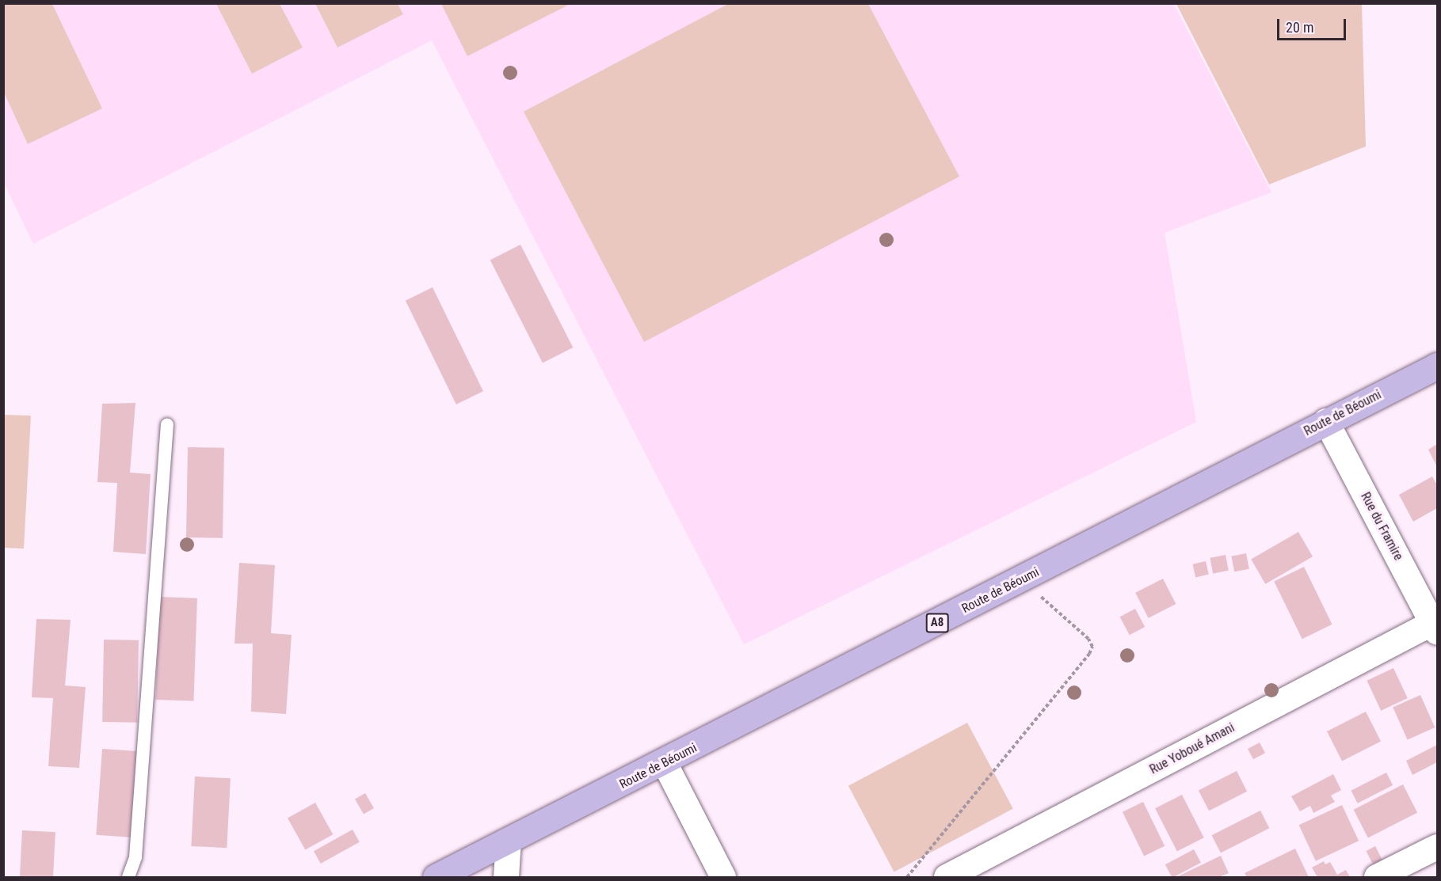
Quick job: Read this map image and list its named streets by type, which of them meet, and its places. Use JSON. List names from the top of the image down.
{
  "streets": {
    "main road": ["Route de Béoumi", "A8"],
    "street": ["Rue du Framire", "Rue Yoboué Amani"]
  },
  "crossings": [
    ["Route de Béoumi", "Rue du Framire"],
    ["Rue du Framire", "Rue Yoboué Amani"]
  ],
  "scale_bar": "20 m"
}
